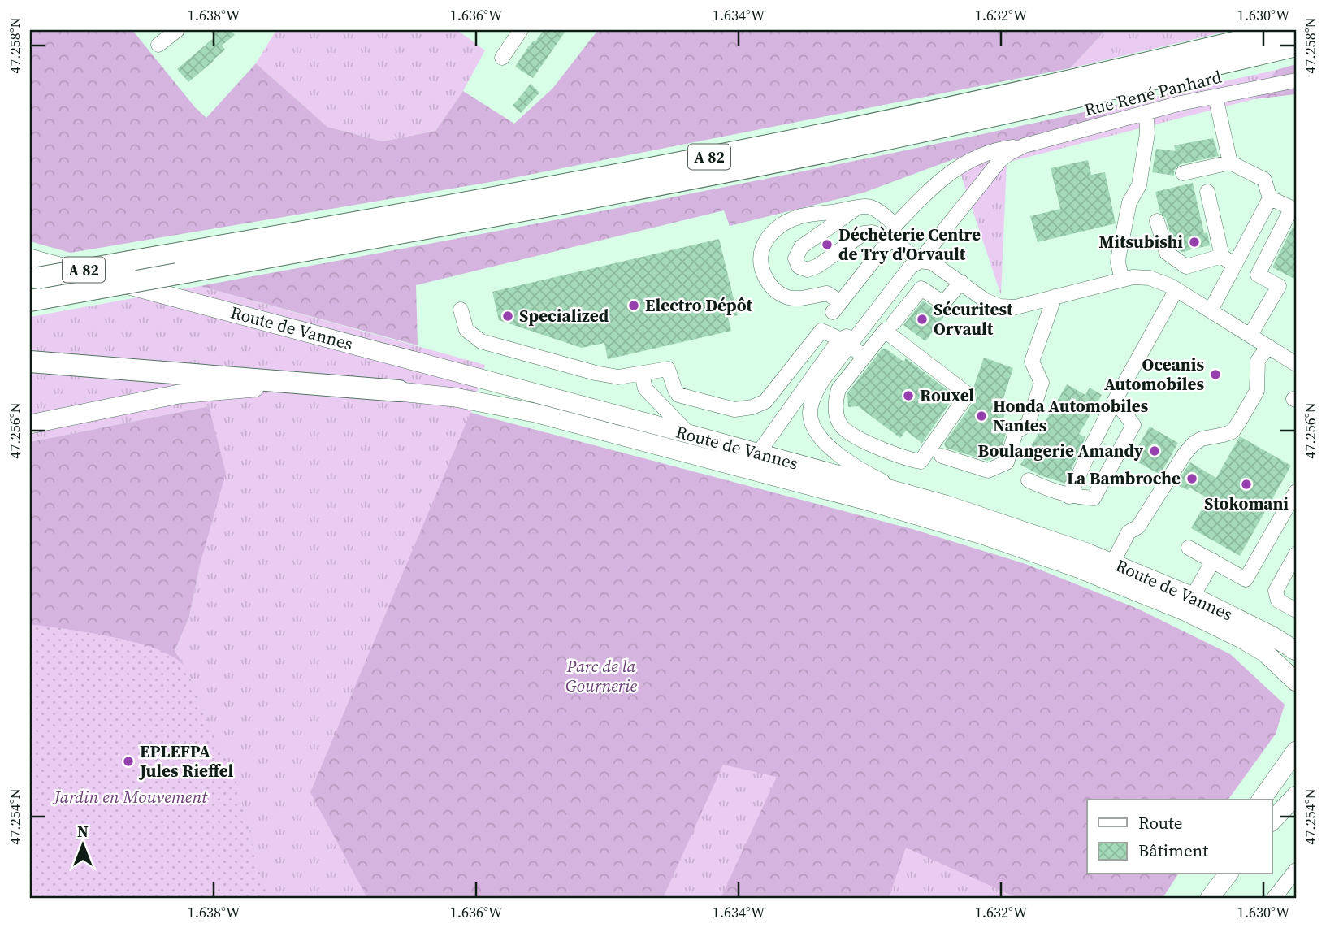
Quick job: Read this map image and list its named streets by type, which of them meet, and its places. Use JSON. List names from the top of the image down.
{
  "streets": {
    "highway": ["A 82"],
    "main road": ["Route de Vannes"],
    "street": ["Rue René Panhard"]
  },
  "crossings": [
    ["Rue René Panhard", "Route de Vannes"],
    ["A 82", "Route de Vannes"]
  ],
  "parks": ["Parc de la Gournerie", "Jardin en Mouvement"],
  "places": [
    "Mitsubishi",
    "Déchèterie Centre de Try d'Orvault",
    "Electro Dépôt",
    "Specialized",
    "Sécuritest Orvault",
    "Oceanis Automobiles",
    "Rouxel",
    "Honda Automobiles Nantes",
    "Boulangerie Amandy",
    "La Bambroche",
    "Stokomani",
    "EPLEFPA Jules Rieffel"
  ],
  "legend": ["Route", "Bâtiment"],
  "north": "top",
  "coordinates": [
    "1.638°W",
    "1.636°W",
    "1.634°W",
    "1.632°W",
    "1.630°W",
    "47.258°N",
    "47.256°N",
    "47.254°N"
  ]
}
